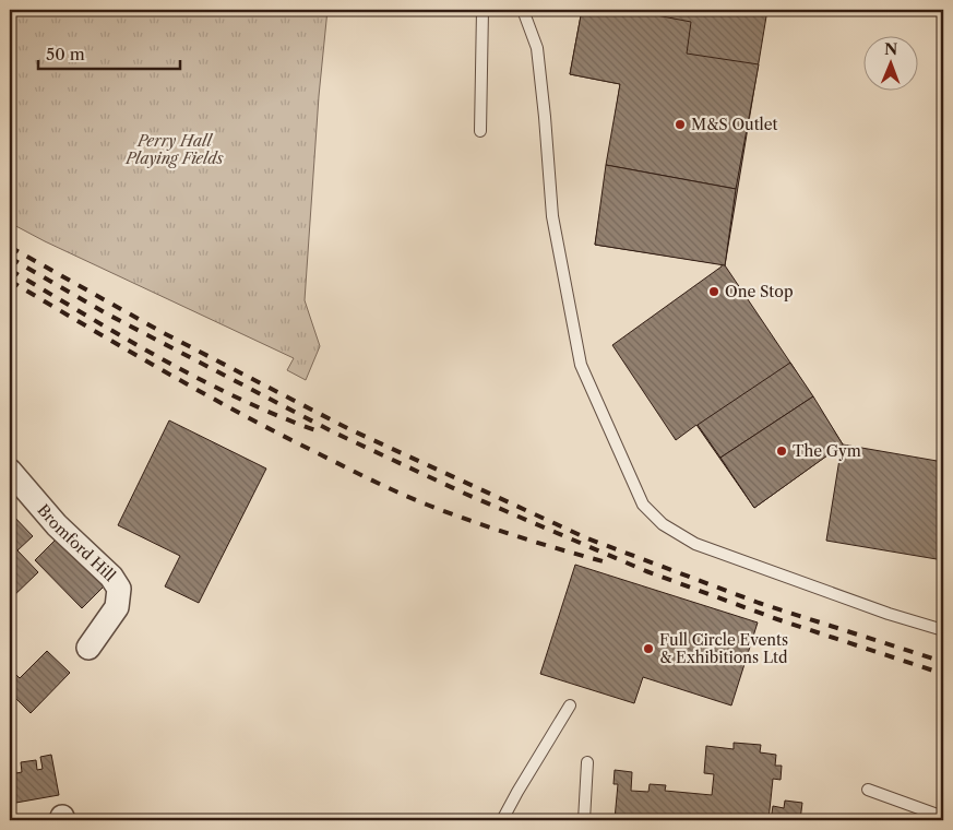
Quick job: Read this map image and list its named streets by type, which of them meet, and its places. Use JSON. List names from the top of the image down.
{
  "streets": {
    "street": ["Bromford Hill"]
  },
  "parks": ["Perry Hall Playing Fields"],
  "places": [
    "M&S Outlet",
    "One Stop",
    "The Gym",
    "Full Circle Events & Exhibitions Ltd"
  ],
  "scale_bar": "50 m",
  "north": "top"
}
